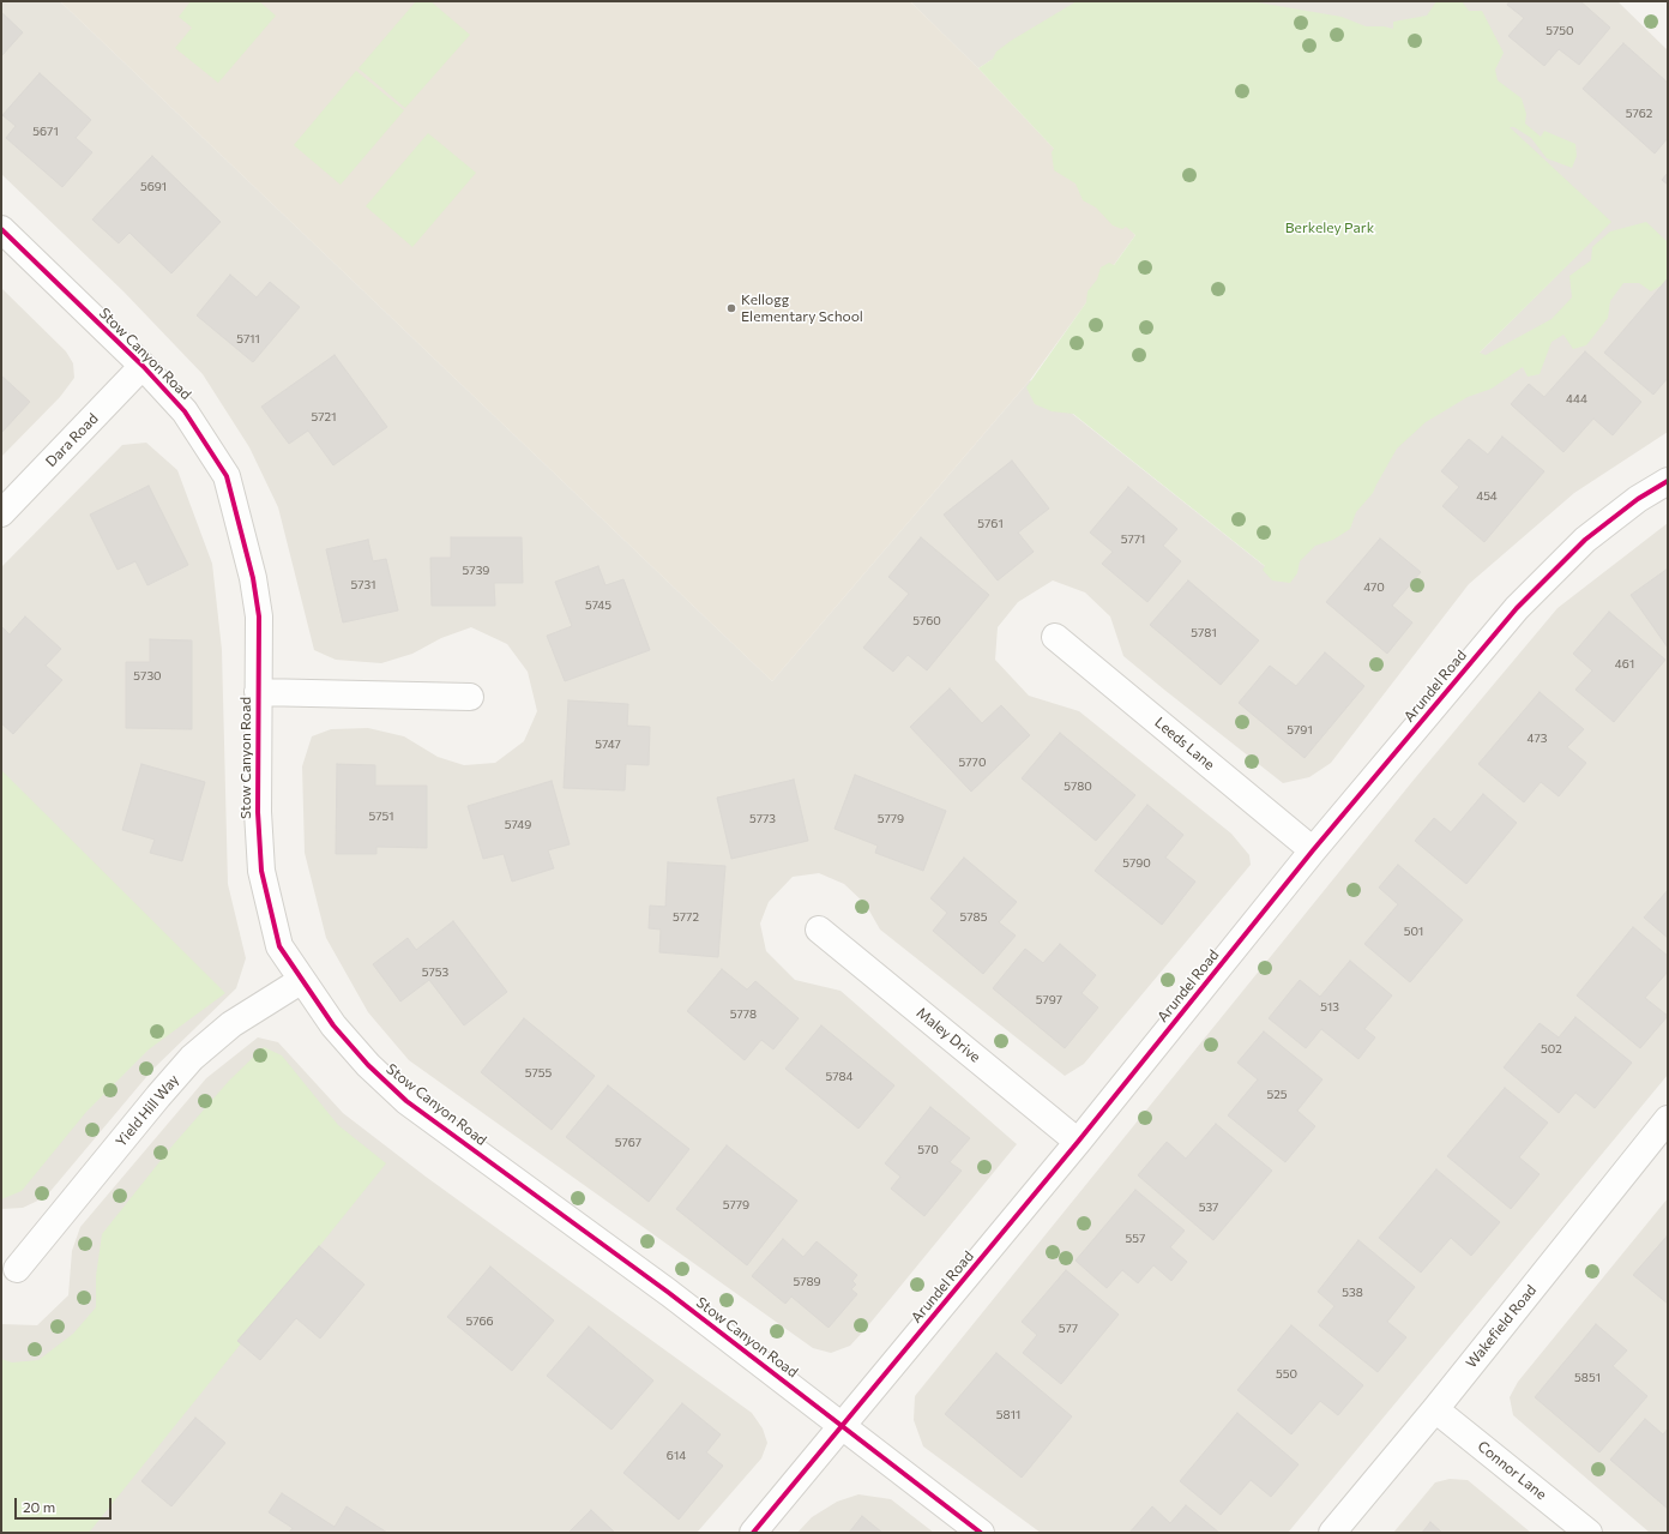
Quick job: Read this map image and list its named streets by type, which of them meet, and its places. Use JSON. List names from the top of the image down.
{
  "streets": {
    "street": [
      "Stow Canyon Road",
      "Dara Road",
      "Arundel Road",
      "Leeds Lane",
      "Maley Drive",
      "Yield Hill Way",
      "Wakefield Road",
      "Connor Lane"
    ]
  },
  "crossings": [
    ["Stow Canyon Road", "Dara Road"],
    ["Stow Canyon Road", "Arundel Road"],
    ["Stow Canyon Road", "Yield Hill Way"],
    ["Arundel Road", "Leeds Lane"],
    ["Arundel Road", "Maley Drive"],
    ["Wakefield Road", "Connor Lane"]
  ],
  "parks": ["Berkeley Park"],
  "places": ["Kellogg Elementary School"],
  "house_numbers": [
    "5750",
    "5762",
    "5671",
    "5691",
    "5711",
    "444",
    "5721",
    "454",
    "5761",
    "5771",
    "5739",
    "5731",
    "470",
    "5745",
    "5760",
    "5781",
    "461",
    "5730",
    "5791",
    "473",
    "5747",
    "5770",
    "5780",
    "5751",
    "5773",
    "5779",
    "5749",
    "5790",
    "5772",
    "5785",
    "501",
    "5753",
    "5797",
    "513",
    "5778",
    "502",
    "5755",
    "5784",
    "525",
    "5767",
    "570",
    "5779",
    "537",
    "557",
    "5789",
    "538",
    "5766",
    "577",
    "550",
    "5851",
    "5811",
    "614"
  ],
  "scale_bar": "20 m"
}
